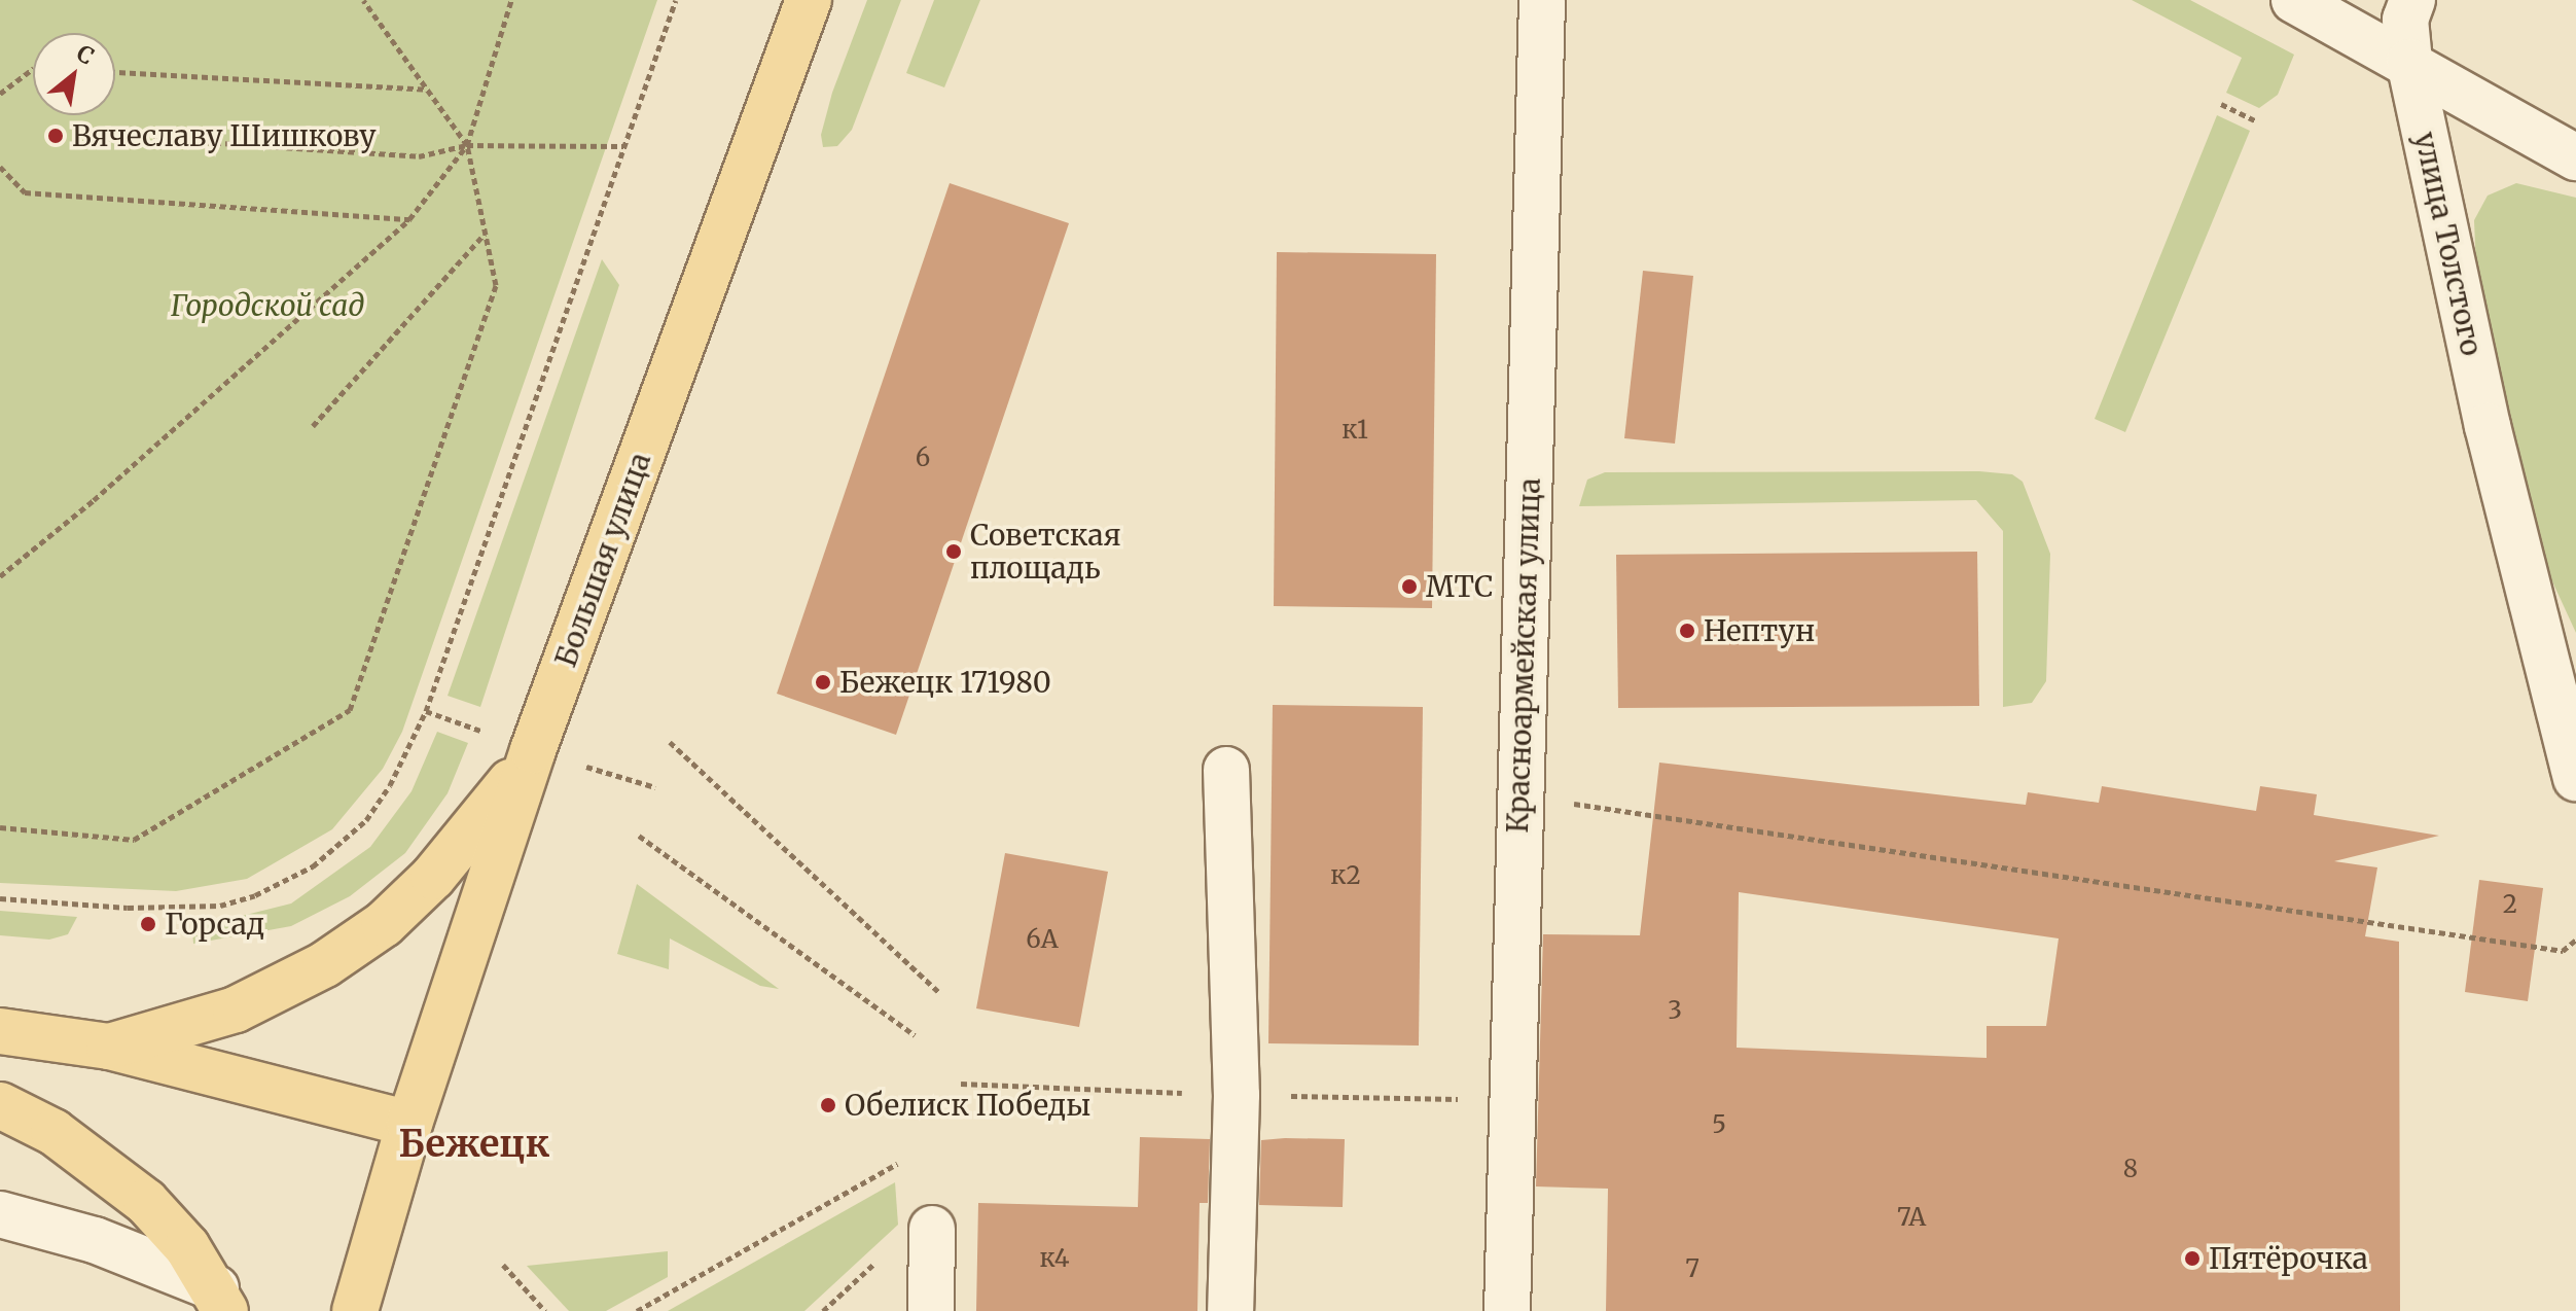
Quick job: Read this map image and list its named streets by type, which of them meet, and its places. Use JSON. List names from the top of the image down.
{
  "streets": {
    "main road": ["Большая улица"],
    "street": ["улица Толстого", "Красноармейская улица"]
  },
  "districts": ["Бежецк"],
  "parks": ["Городской сад"],
  "places": [
    "Вячеславу Шишкову",
    "Советская площадь",
    "МТС",
    "Нептун",
    "Бежецк 171980",
    "Горсад",
    "Обелиск Победы",
    "Пятёрочка"
  ],
  "house_numbers": [
    "к1",
    "6",
    "к2",
    "2",
    "6А",
    "3",
    "5",
    "8",
    "7А",
    "к4",
    "7"
  ],
  "north": "top right"
}
